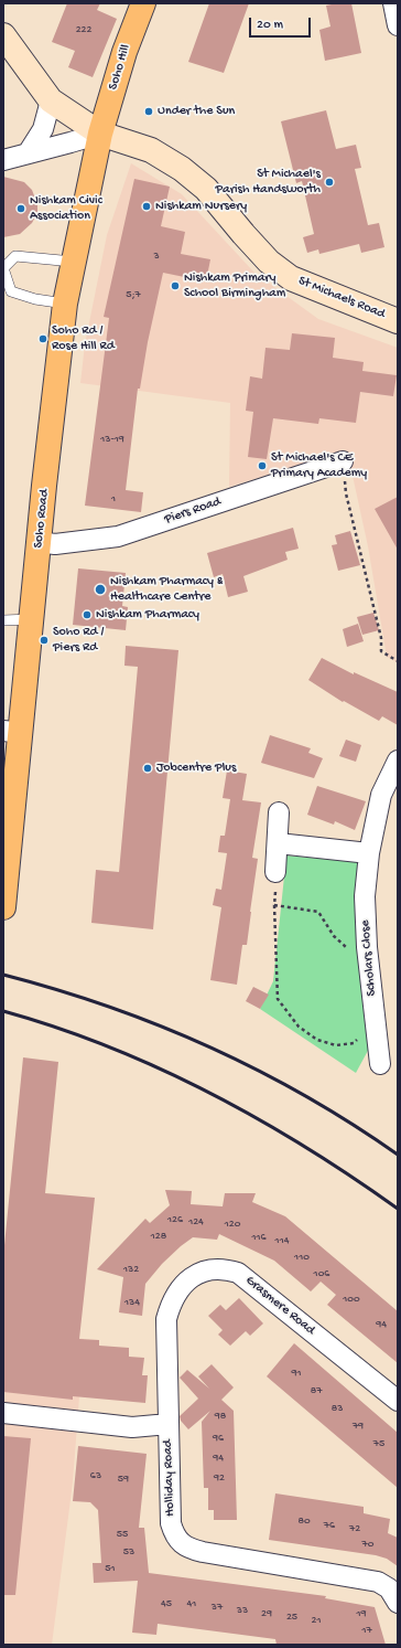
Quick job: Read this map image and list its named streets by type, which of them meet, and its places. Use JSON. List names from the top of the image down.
{
  "streets": {
    "highway": ["Soho Hill", "Soho Road"],
    "street": [
      "St Michaels Road",
      "Piers Road",
      "Scholars Close",
      "Grasmere Road",
      "Holliday Road"
    ]
  },
  "crossings": [
    ["Soho Hill", "St Michaels Road"],
    ["Soho Hill", "Soho Road"],
    ["St Michaels Road", "Soho Road"],
    ["Piers Road", "Soho Road"],
    ["Grasmere Road", "Holliday Road"]
  ],
  "places": [
    "Under the Sun",
    "St Michael's Parish Handsworth",
    "Nishkam Nursery",
    "Nishkam Civic Association",
    "Nishkam Primary School Birmingham",
    "Soho Rd / Rose Hill Rd",
    "St Michael's CE Primary Academy",
    "Nishkam Pharmacy & Healthcare Centre",
    "Nishkam Pharmacy",
    "Soho Rd / Piers Rd",
    "Jobcentre Plus"
  ],
  "house_numbers": [
    "222",
    "3",
    "5;7",
    "13-19",
    "1",
    "126",
    "124",
    "120",
    "128",
    "116",
    "114",
    "110",
    "132",
    "106",
    "100",
    "134",
    "94",
    "91",
    "87",
    "83",
    "98",
    "79",
    "96",
    "75",
    "94",
    "63",
    "92",
    "59",
    "80",
    "76",
    "72",
    "55",
    "70",
    "53",
    "51",
    "45",
    "41",
    "37",
    "33",
    "29",
    "19",
    "25",
    "21",
    "17"
  ],
  "scale_bar": "20 m"
}
